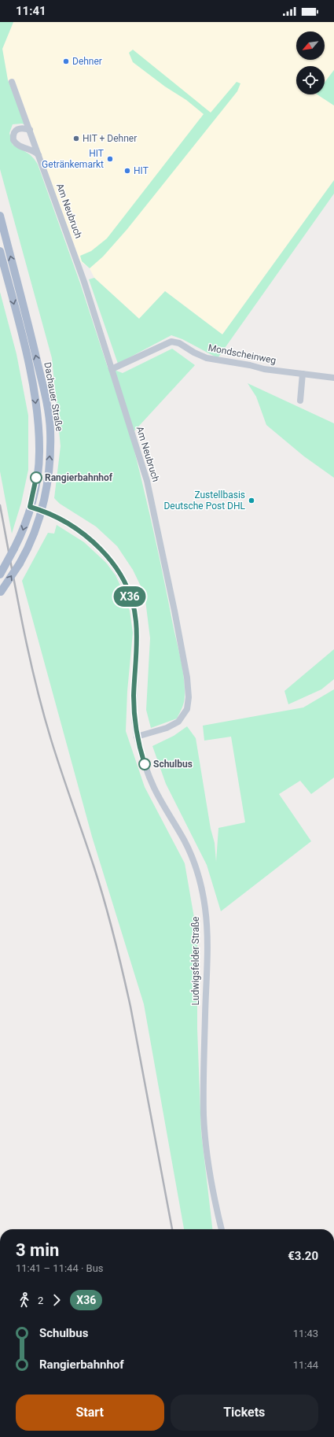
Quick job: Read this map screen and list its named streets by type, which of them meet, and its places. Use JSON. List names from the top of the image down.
{
  "streets": {
    "main road": ["Dachauer Straße"],
    "street": ["Am Neubruch", "Mondscheinweg", "Ludwigsfelder Straße"]
  },
  "crossings": [
    ["Am Neubruch", "Mondscheinweg"],
    ["Am Neubruch", "Ludwigsfelder Straße"],
    ["Dachauer Straße", "Ludwigsfelder Straße"]
  ],
  "places": [
    "Dehner",
    "HIT + Dehner",
    "HIT Getränkemarkt",
    "HIT",
    "Rangierbahnhof",
    "Zustellbasis Deutsche Post DHL",
    "Schulbus"
  ],
  "lines": ["bus line X36"],
  "north": "bottom left",
  "page": {
    "status": "11:41",
    "on_map": "X36",
    "heading": ["3 min", "11:41 – 11:44 · Bus", "€3.20"],
    "legs": ["2", "X36"],
    "list": [
      {
        "name": "Schulbus",
        "value": "11:43"
      },
      {
        "name": "Rangierbahnhof",
        "value": "11:44"
      }
    ],
    "buttons": ["Start", "Tickets"]
  }
}
